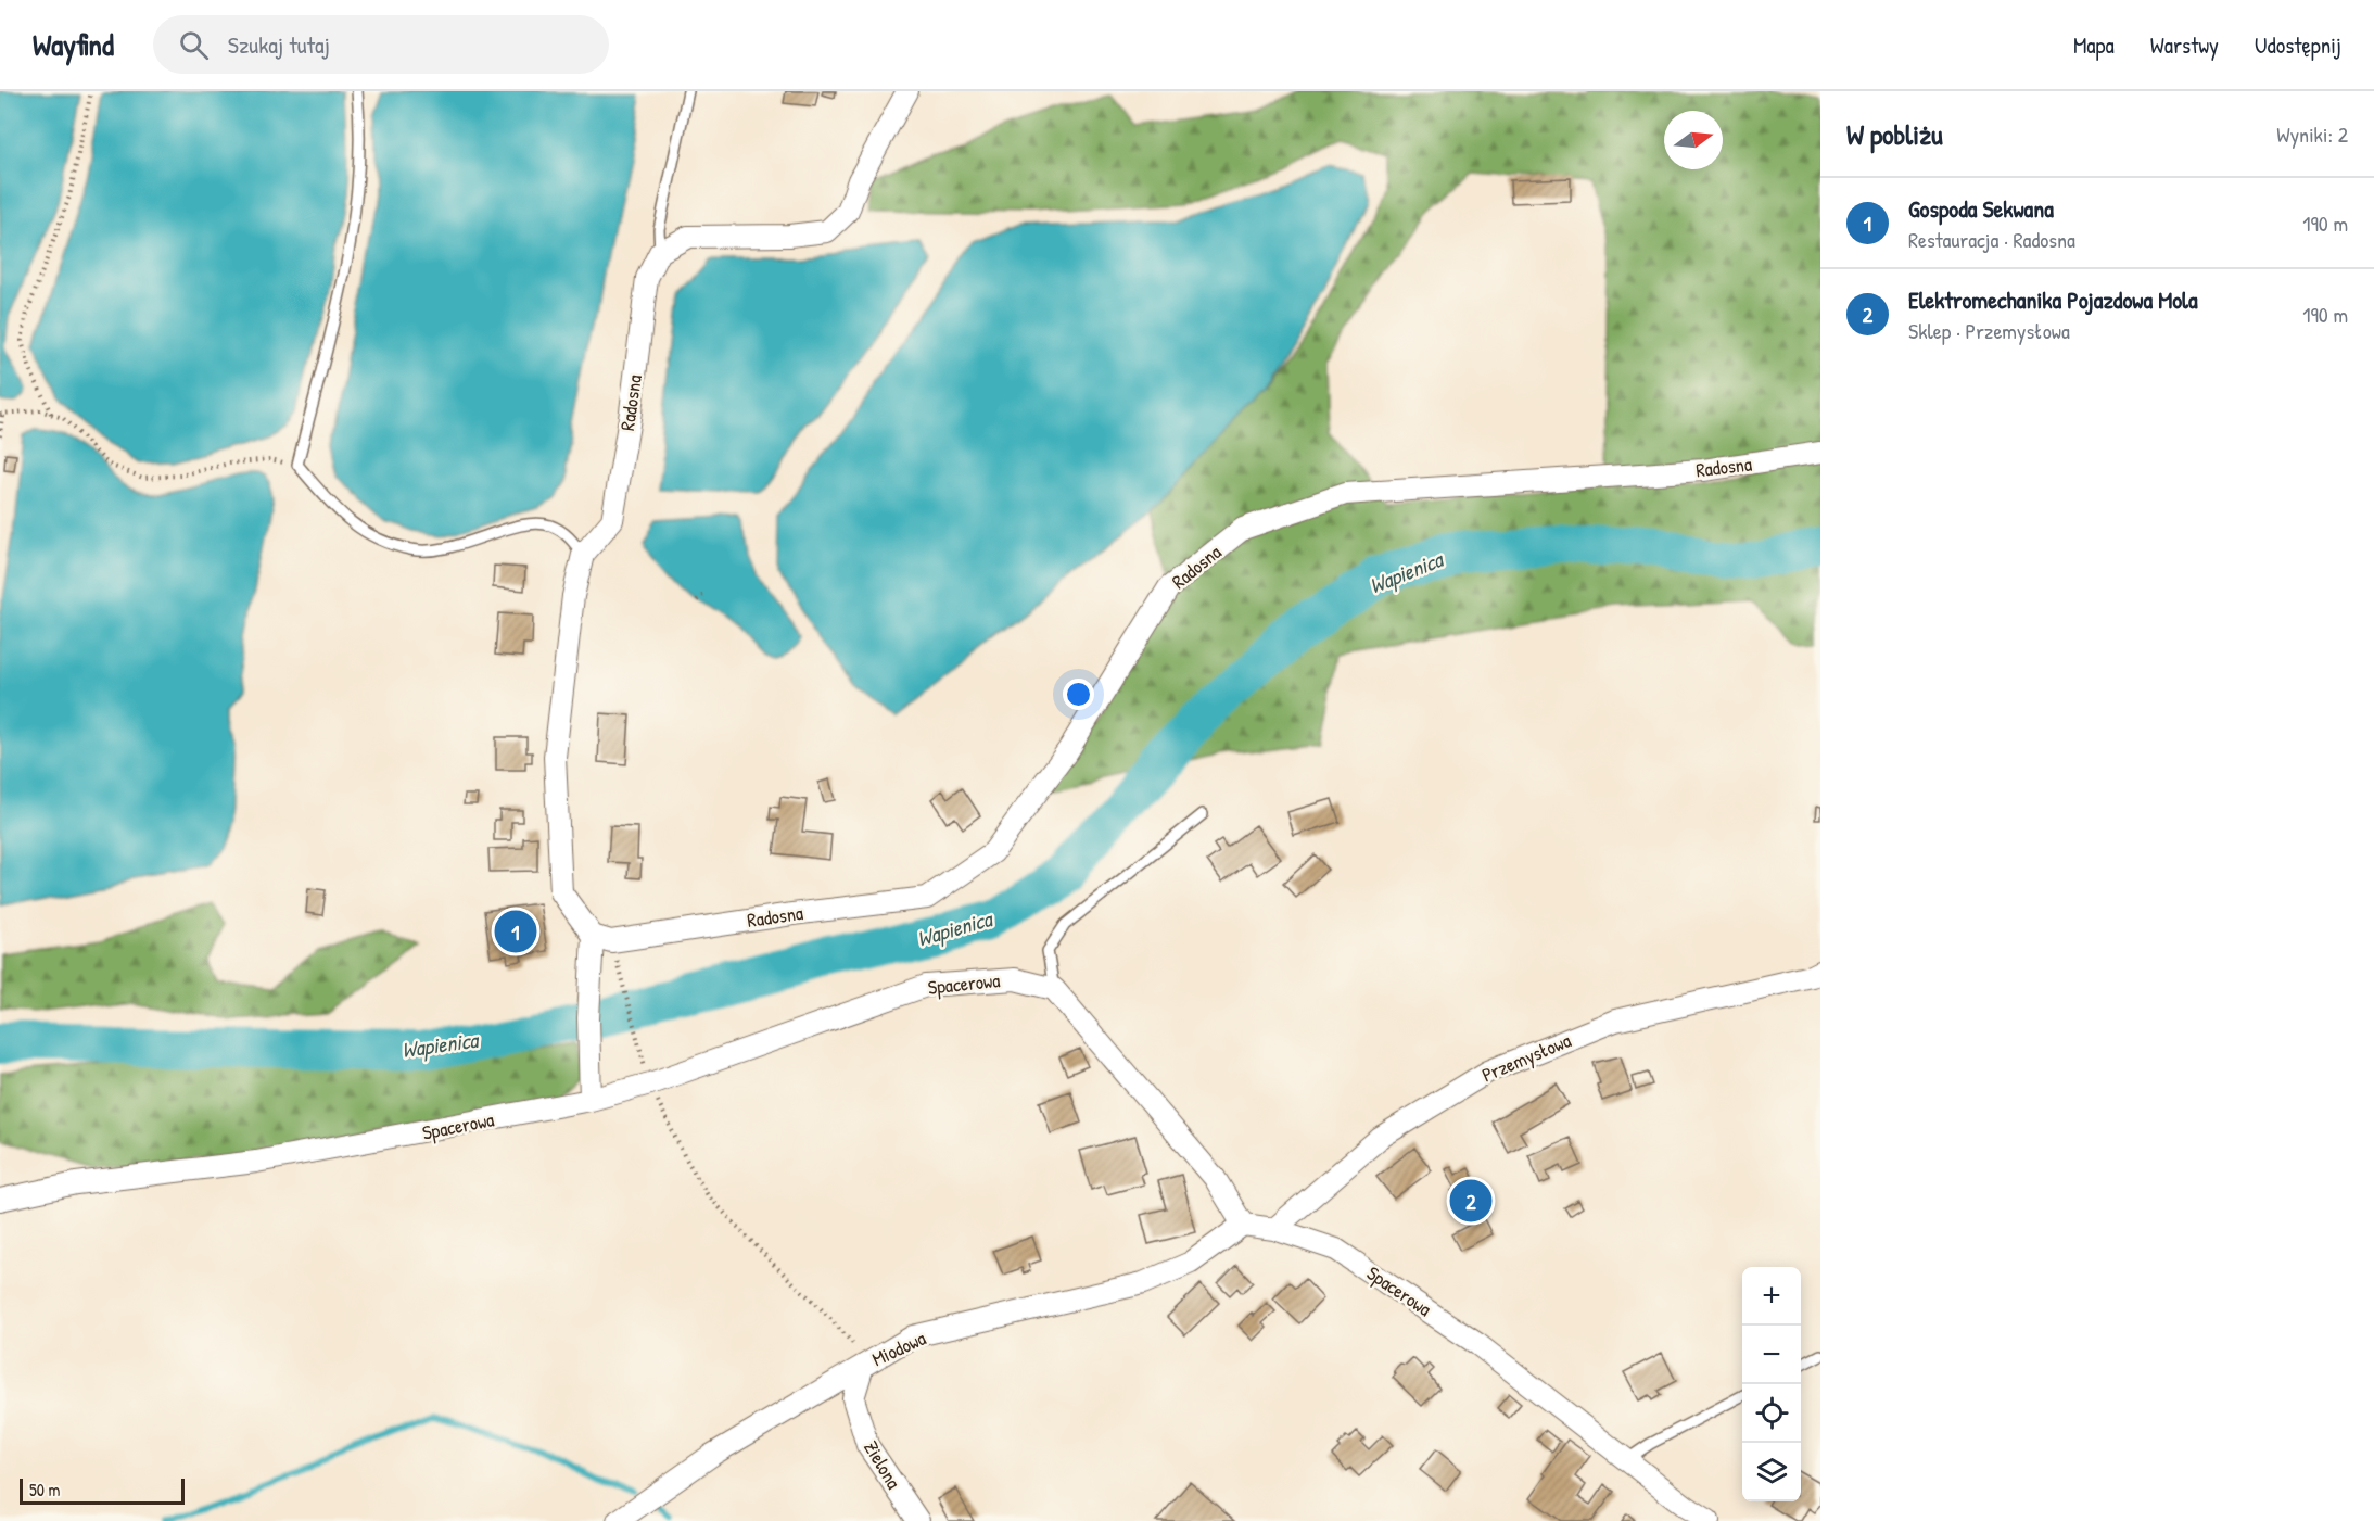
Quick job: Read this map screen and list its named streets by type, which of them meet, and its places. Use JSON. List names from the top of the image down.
{
  "streets": {
    "street": [
      "Radosna",
      "Spacerowa",
      "Przemysłowa",
      "Miodowa",
      "Zielona"
    ]
  },
  "crossings": [
    ["Spacerowa", "Przemysłowa"],
    ["Spacerowa", "Miodowa"],
    ["Miodowa", "Zielona"]
  ],
  "water": ["Wapienica"],
  "scale_bar": "50 m",
  "north": "right",
  "page": {
    "header": "Wayfind",
    "search": "Szukaj tutaj",
    "nav": ["Mapa", "Warstwy", "Udostępnij"],
    "heading": ["W pobliżu", "Wyniki: 2"],
    "list": [
      {
        "mark": "1",
        "name": "Gospoda Sekwana",
        "note": "Restauracja · Radosna",
        "value": "190 m"
      },
      {
        "mark": "2",
        "name": "Elektromechanika Pojazdowa Mola",
        "note": "Sklep · Przemysłowa",
        "value": "190 m"
      }
    ],
    "pins": ["1", "2"],
    "map_buttons": ["+", "−"],
    "scale": "50 m"
  }
}
